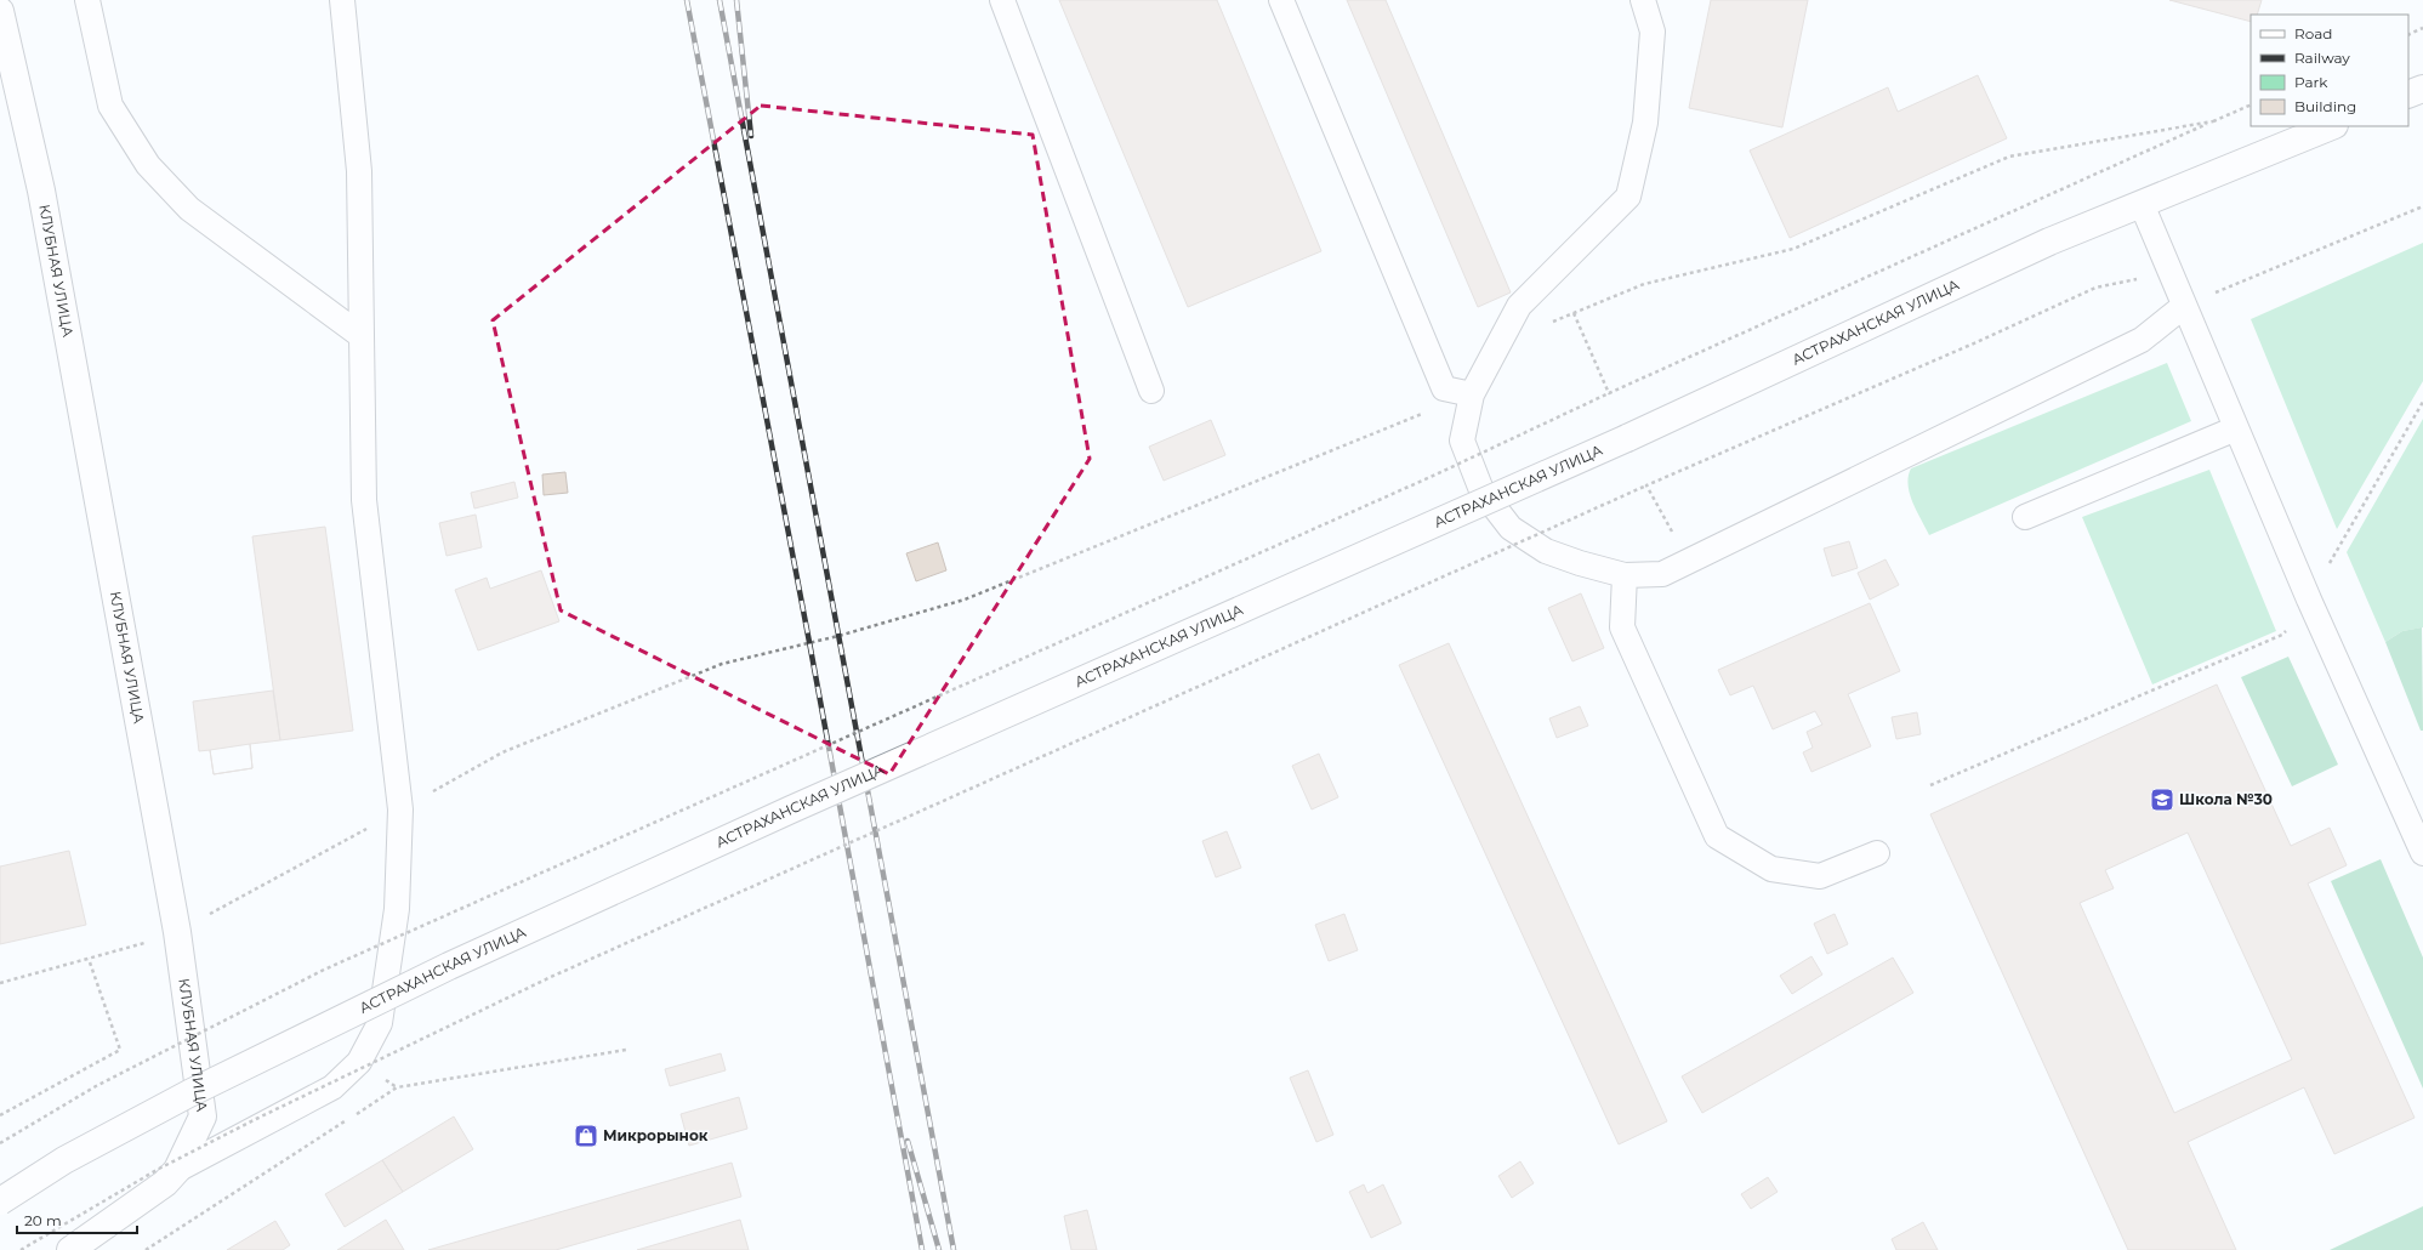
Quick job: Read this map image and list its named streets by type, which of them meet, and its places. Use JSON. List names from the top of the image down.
{
  "streets": {
    "main road": ["КЛУБНАЯ УЛИЦА", "АСТРАХАНСКАЯ УЛИЦА"]
  },
  "places": {
    "school or university": ["Школа №30"],
    "shop": ["Микрорынок"]
  },
  "legend": [
    "Road",
    "Railway",
    "Park",
    "Building"
  ],
  "scale_bar": "20 m"
}
